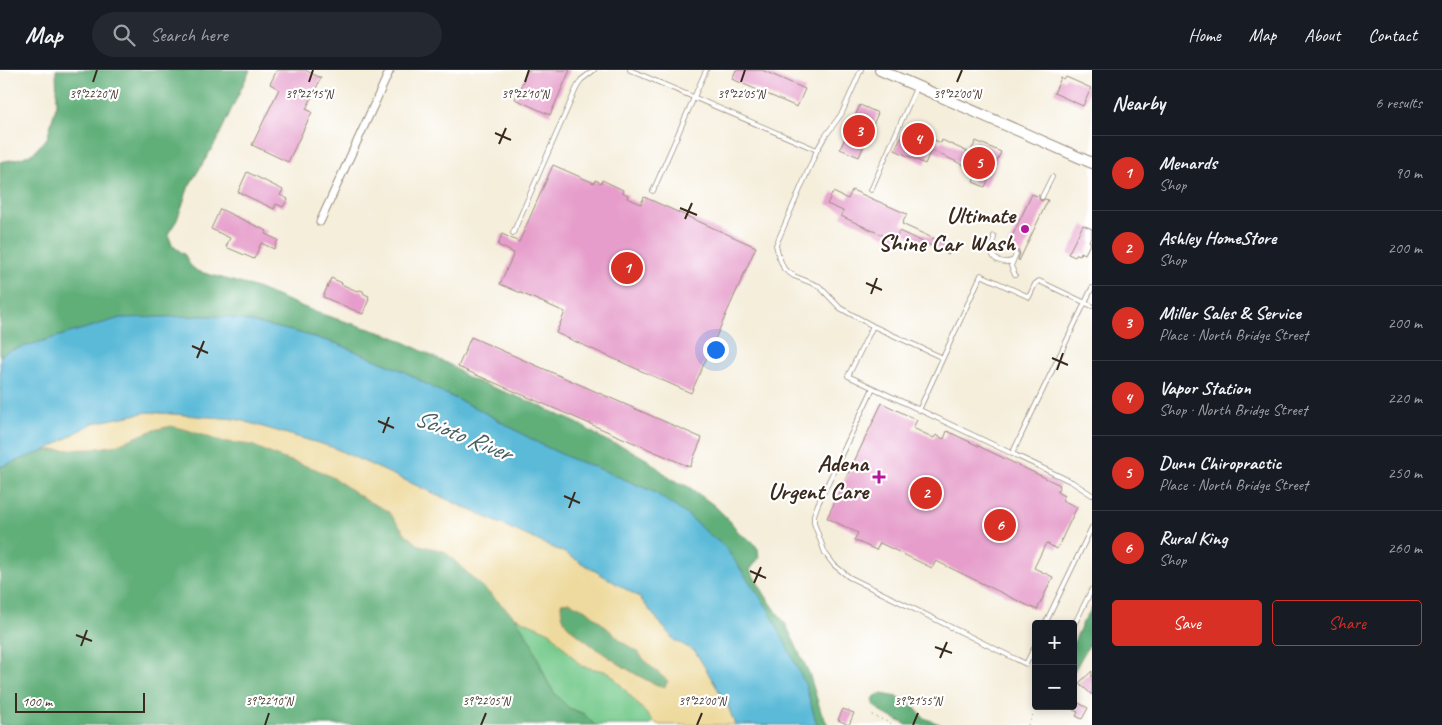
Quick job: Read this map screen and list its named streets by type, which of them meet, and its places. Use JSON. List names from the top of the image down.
{
  "water": ["Scioto River"],
  "places": {
    "other": ["Ultimate Shine Car Wash"],
    "health": ["Adena Urgent Care"]
  },
  "scale_bar": "100 m",
  "page": {
    "header": "Map",
    "search": "Search here",
    "nav": [
      "Home",
      "Map",
      "About",
      "Contact"
    ],
    "heading": ["Nearby", "6 results"],
    "pins": [
      "3",
      "4",
      "5",
      "1",
      "2",
      "6"
    ],
    "list": [
      {
        "mark": "1",
        "name": "Menards",
        "note": "Shop",
        "value": "90 m"
      },
      {
        "mark": "2",
        "name": "Ashley HomeStore",
        "note": "Shop",
        "value": "200 m"
      },
      {
        "mark": "3",
        "name": "Miller Sales & Service",
        "note": "Place · North Bridge Street",
        "value": "200 m"
      },
      {
        "mark": "4",
        "name": "Vapor Station",
        "note": "Shop · North Bridge Street",
        "value": "220 m"
      },
      {
        "mark": "5",
        "name": "Dunn Chiropractic",
        "note": "Place · North Bridge Street",
        "value": "250 m"
      },
      {
        "mark": "6",
        "name": "Rural King",
        "note": "Shop",
        "value": "260 m"
      }
    ],
    "buttons": ["Save", "Share"],
    "map_buttons": ["+", "−"],
    "scale": "100 m"
  },
  "coordinates": [
    "39°22'20\"N",
    "39°22'15\"N",
    "39°22'10\"N",
    "39°22'05\"N",
    "39°22'00\"N",
    "39°21'55\"N"
  ]
}
